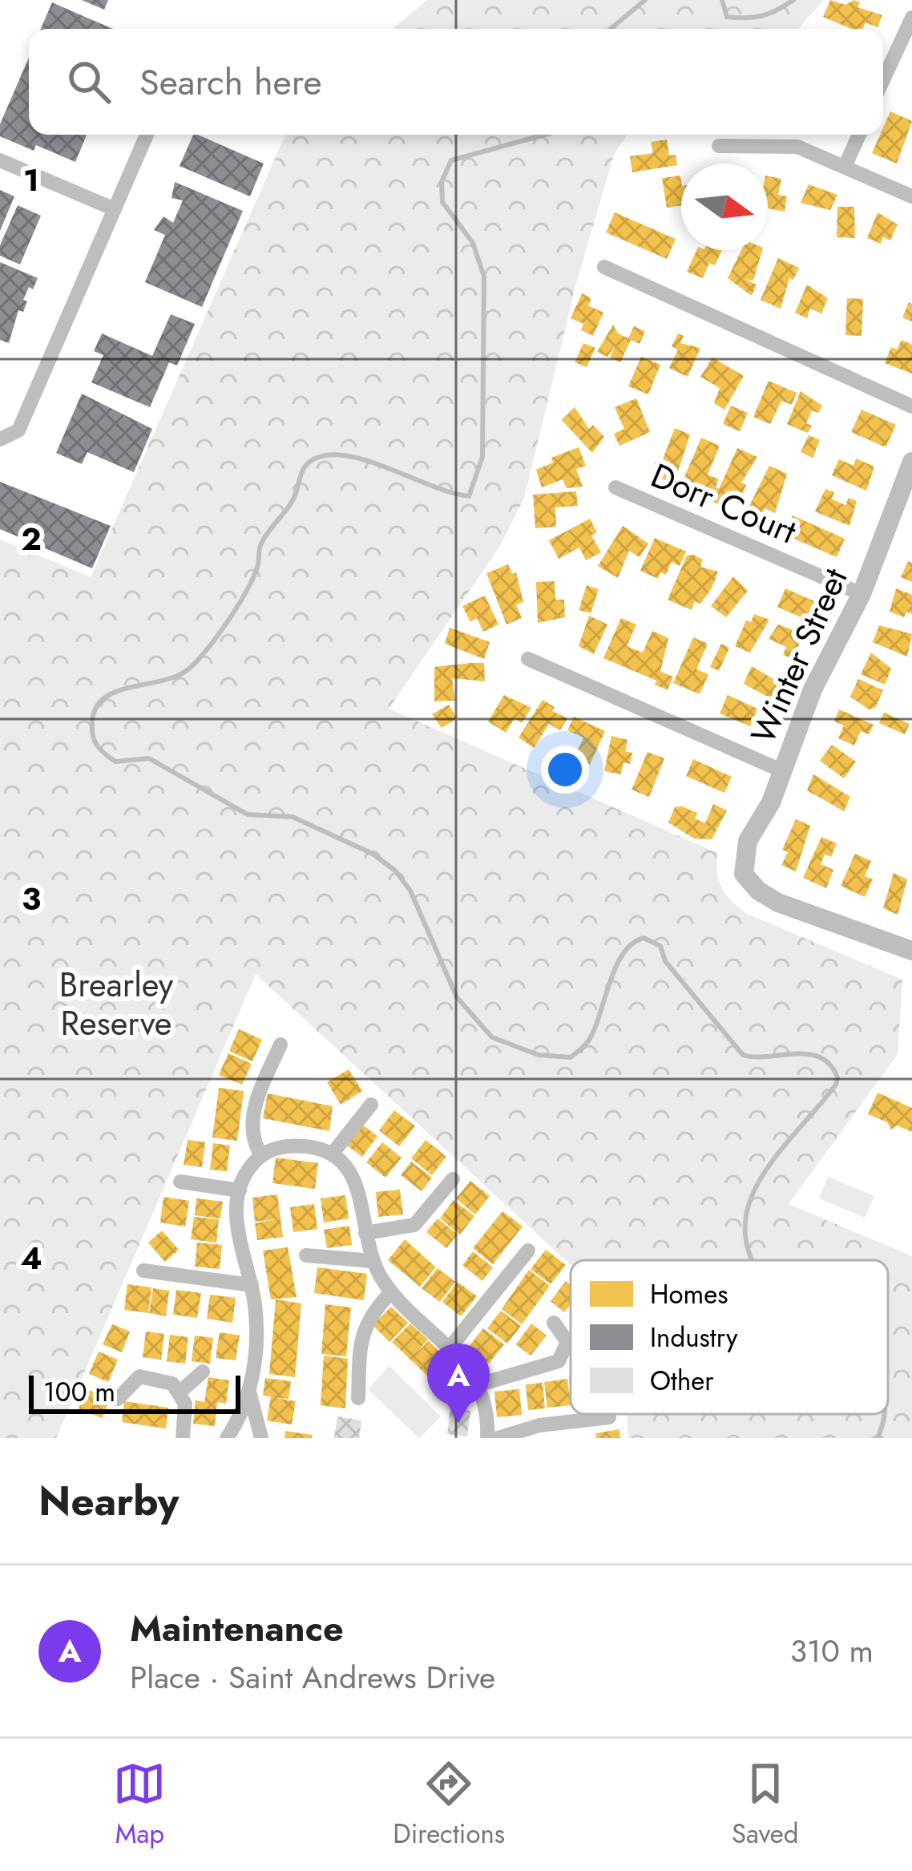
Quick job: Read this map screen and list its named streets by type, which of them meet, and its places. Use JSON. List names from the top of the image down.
{
  "streets": {
    "street": ["Dorr Court", "Winter Street"]
  },
  "crossings": [
    ["Dorr Court", "Winter Street"]
  ],
  "parks": ["Brearley Reserve"],
  "legend": ["Homes", "Industry", "Other"],
  "scale_bar": "100 m",
  "north": "right",
  "page": {
    "search": "Search here",
    "pins": "A",
    "scale": "100 m",
    "heading": "Nearby",
    "list": [
      {
        "mark": "A",
        "name": "Maintenance",
        "note": "Place · Saint Andrews Drive",
        "value": "310 m"
      }
    ],
    "nav": ["Map", "Directions", "Saved"]
  },
  "grid": {
    "rows": [
      "1",
      "2",
      "3",
      "4"
    ]
  }
}
